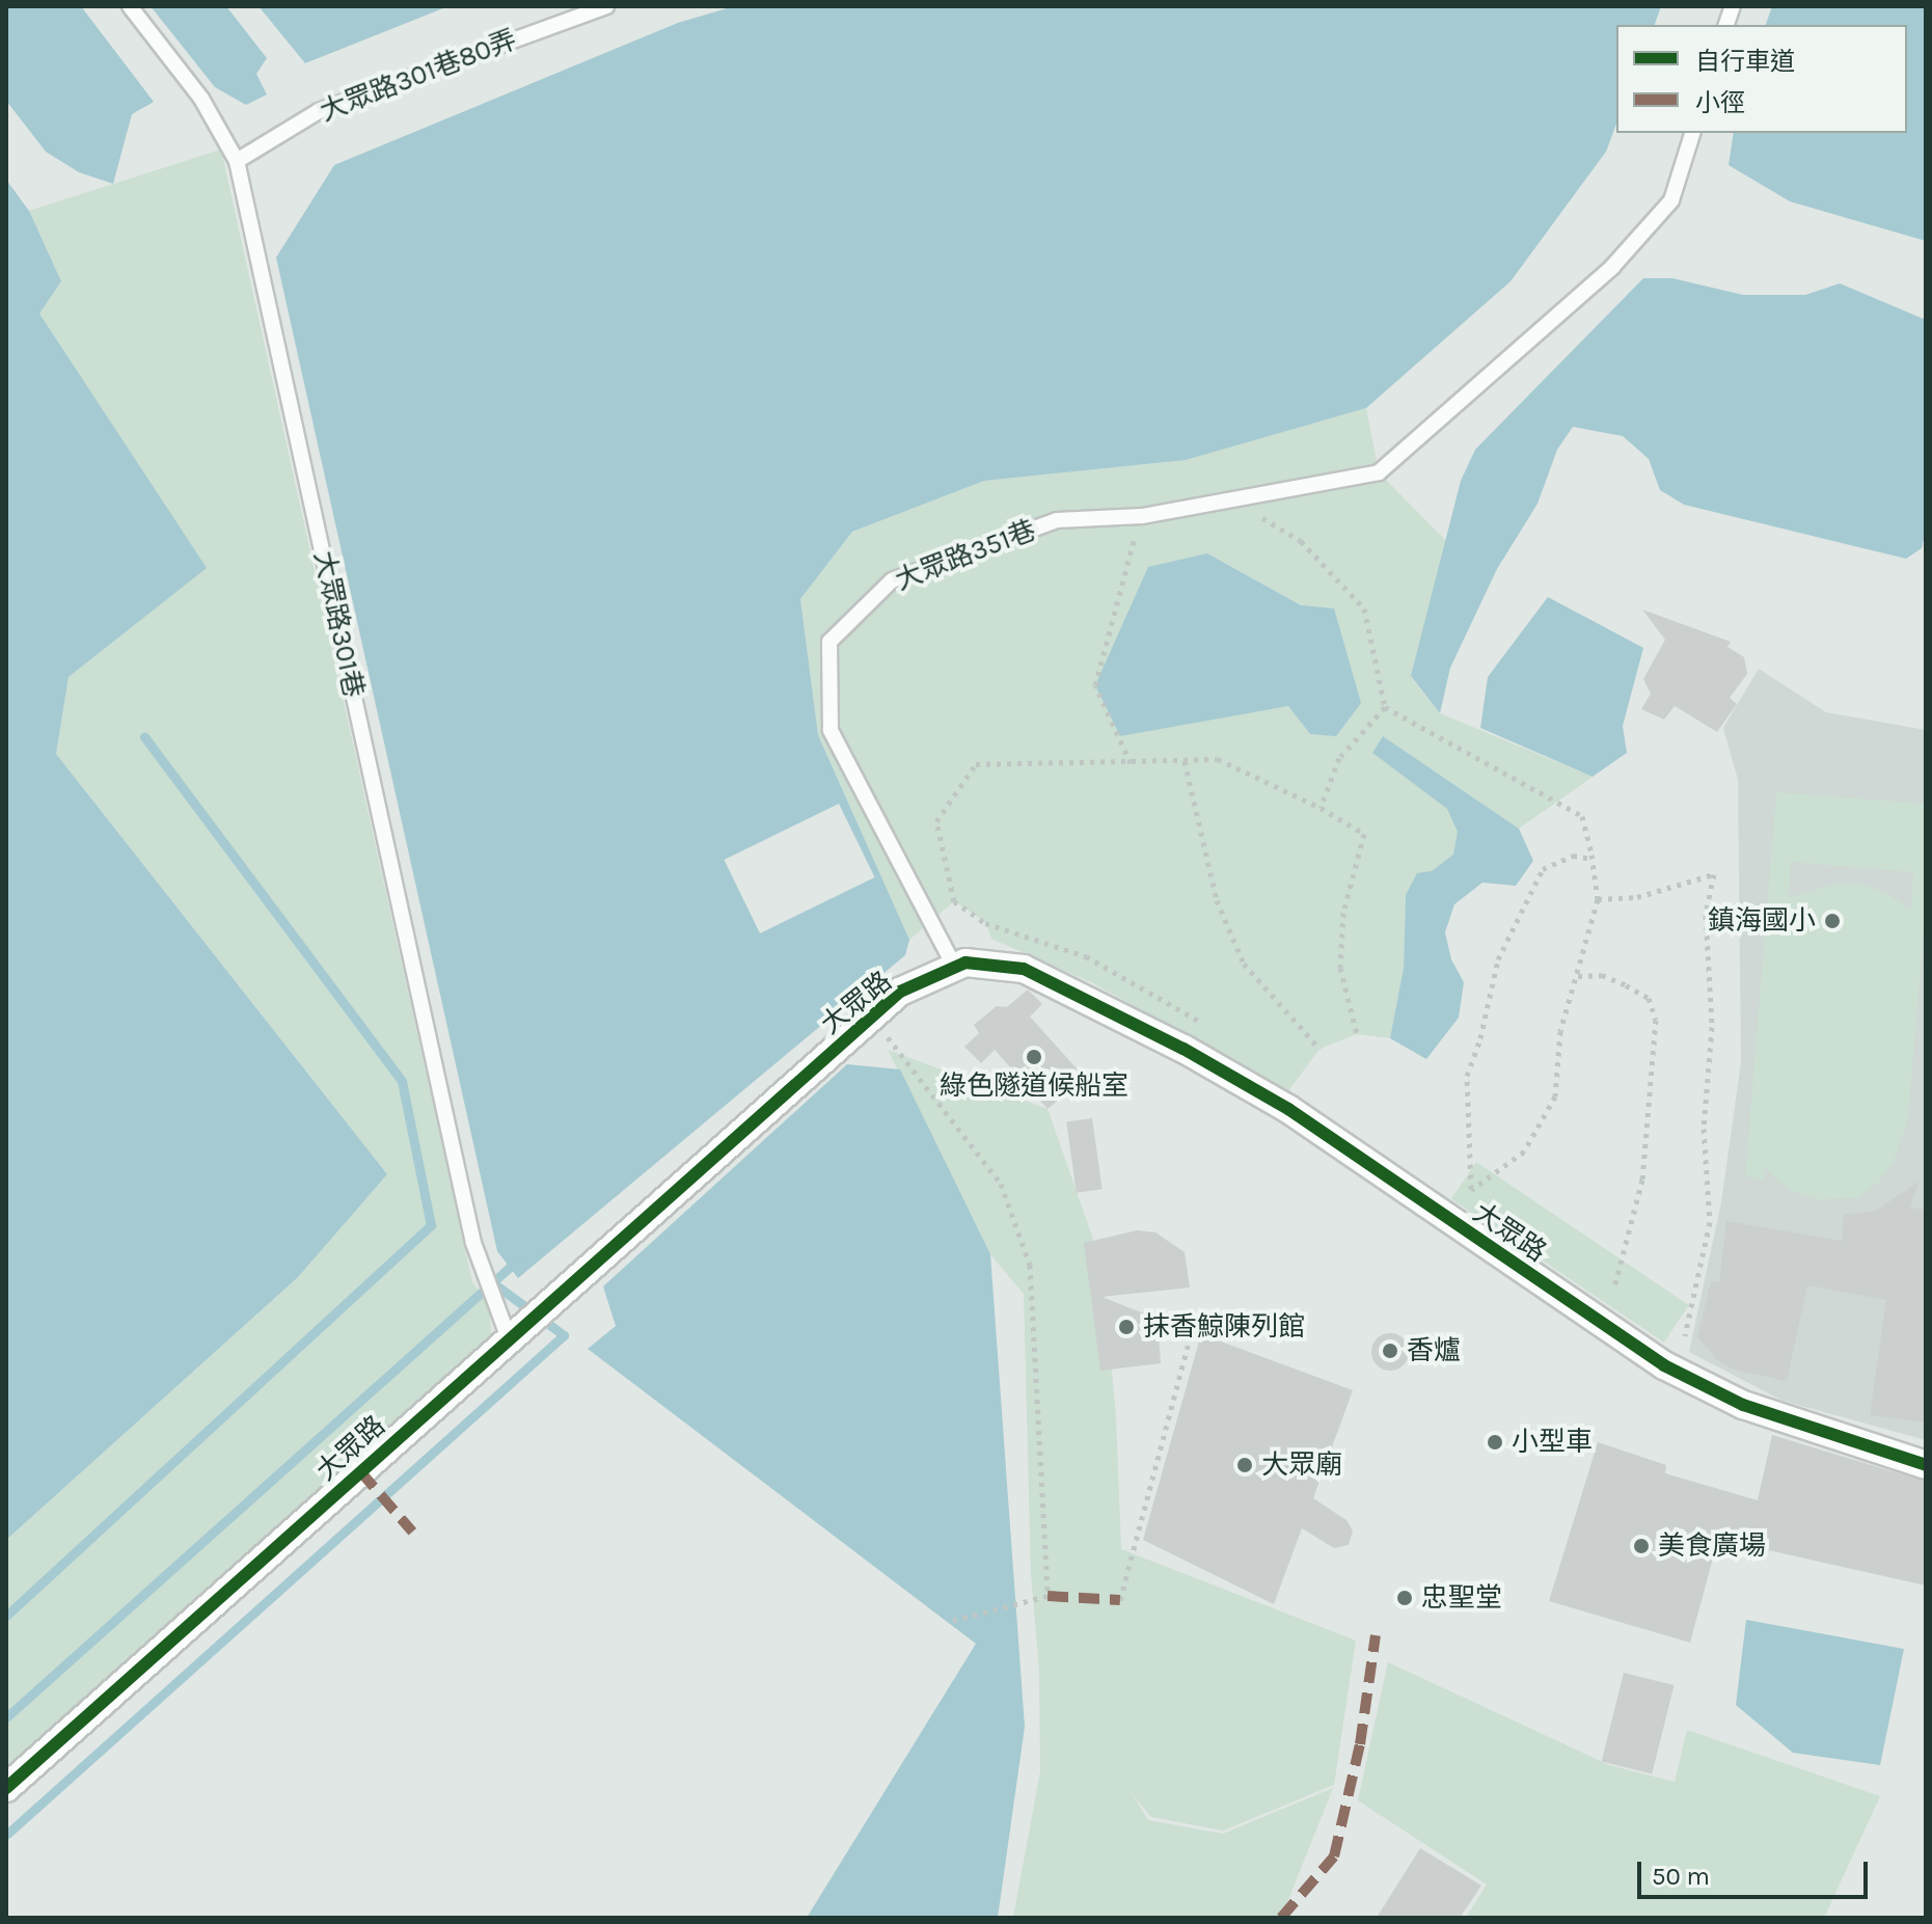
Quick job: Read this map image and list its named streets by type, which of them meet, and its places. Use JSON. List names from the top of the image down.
{
  "streets": {
    "street": ["大眾路"],
    "lane": ["大眾路301巷80弄", "大眾路351巷", "大眾路301巷"]
  },
  "crossings": [
    ["大眾路301巷80弄", "大眾路301巷"],
    ["大眾路351巷", "大眾路"],
    ["大眾路301巷", "大眾路"]
  ],
  "places": [
    "鎮海國小",
    "綠色隧道候船室",
    "抹香鯨陳列館",
    "香爐",
    "小型車",
    "大眾廟",
    "美食廣場",
    "忠聖堂"
  ],
  "legend": ["自行車道", "小徑"],
  "scale_bar": "50 m"
}
